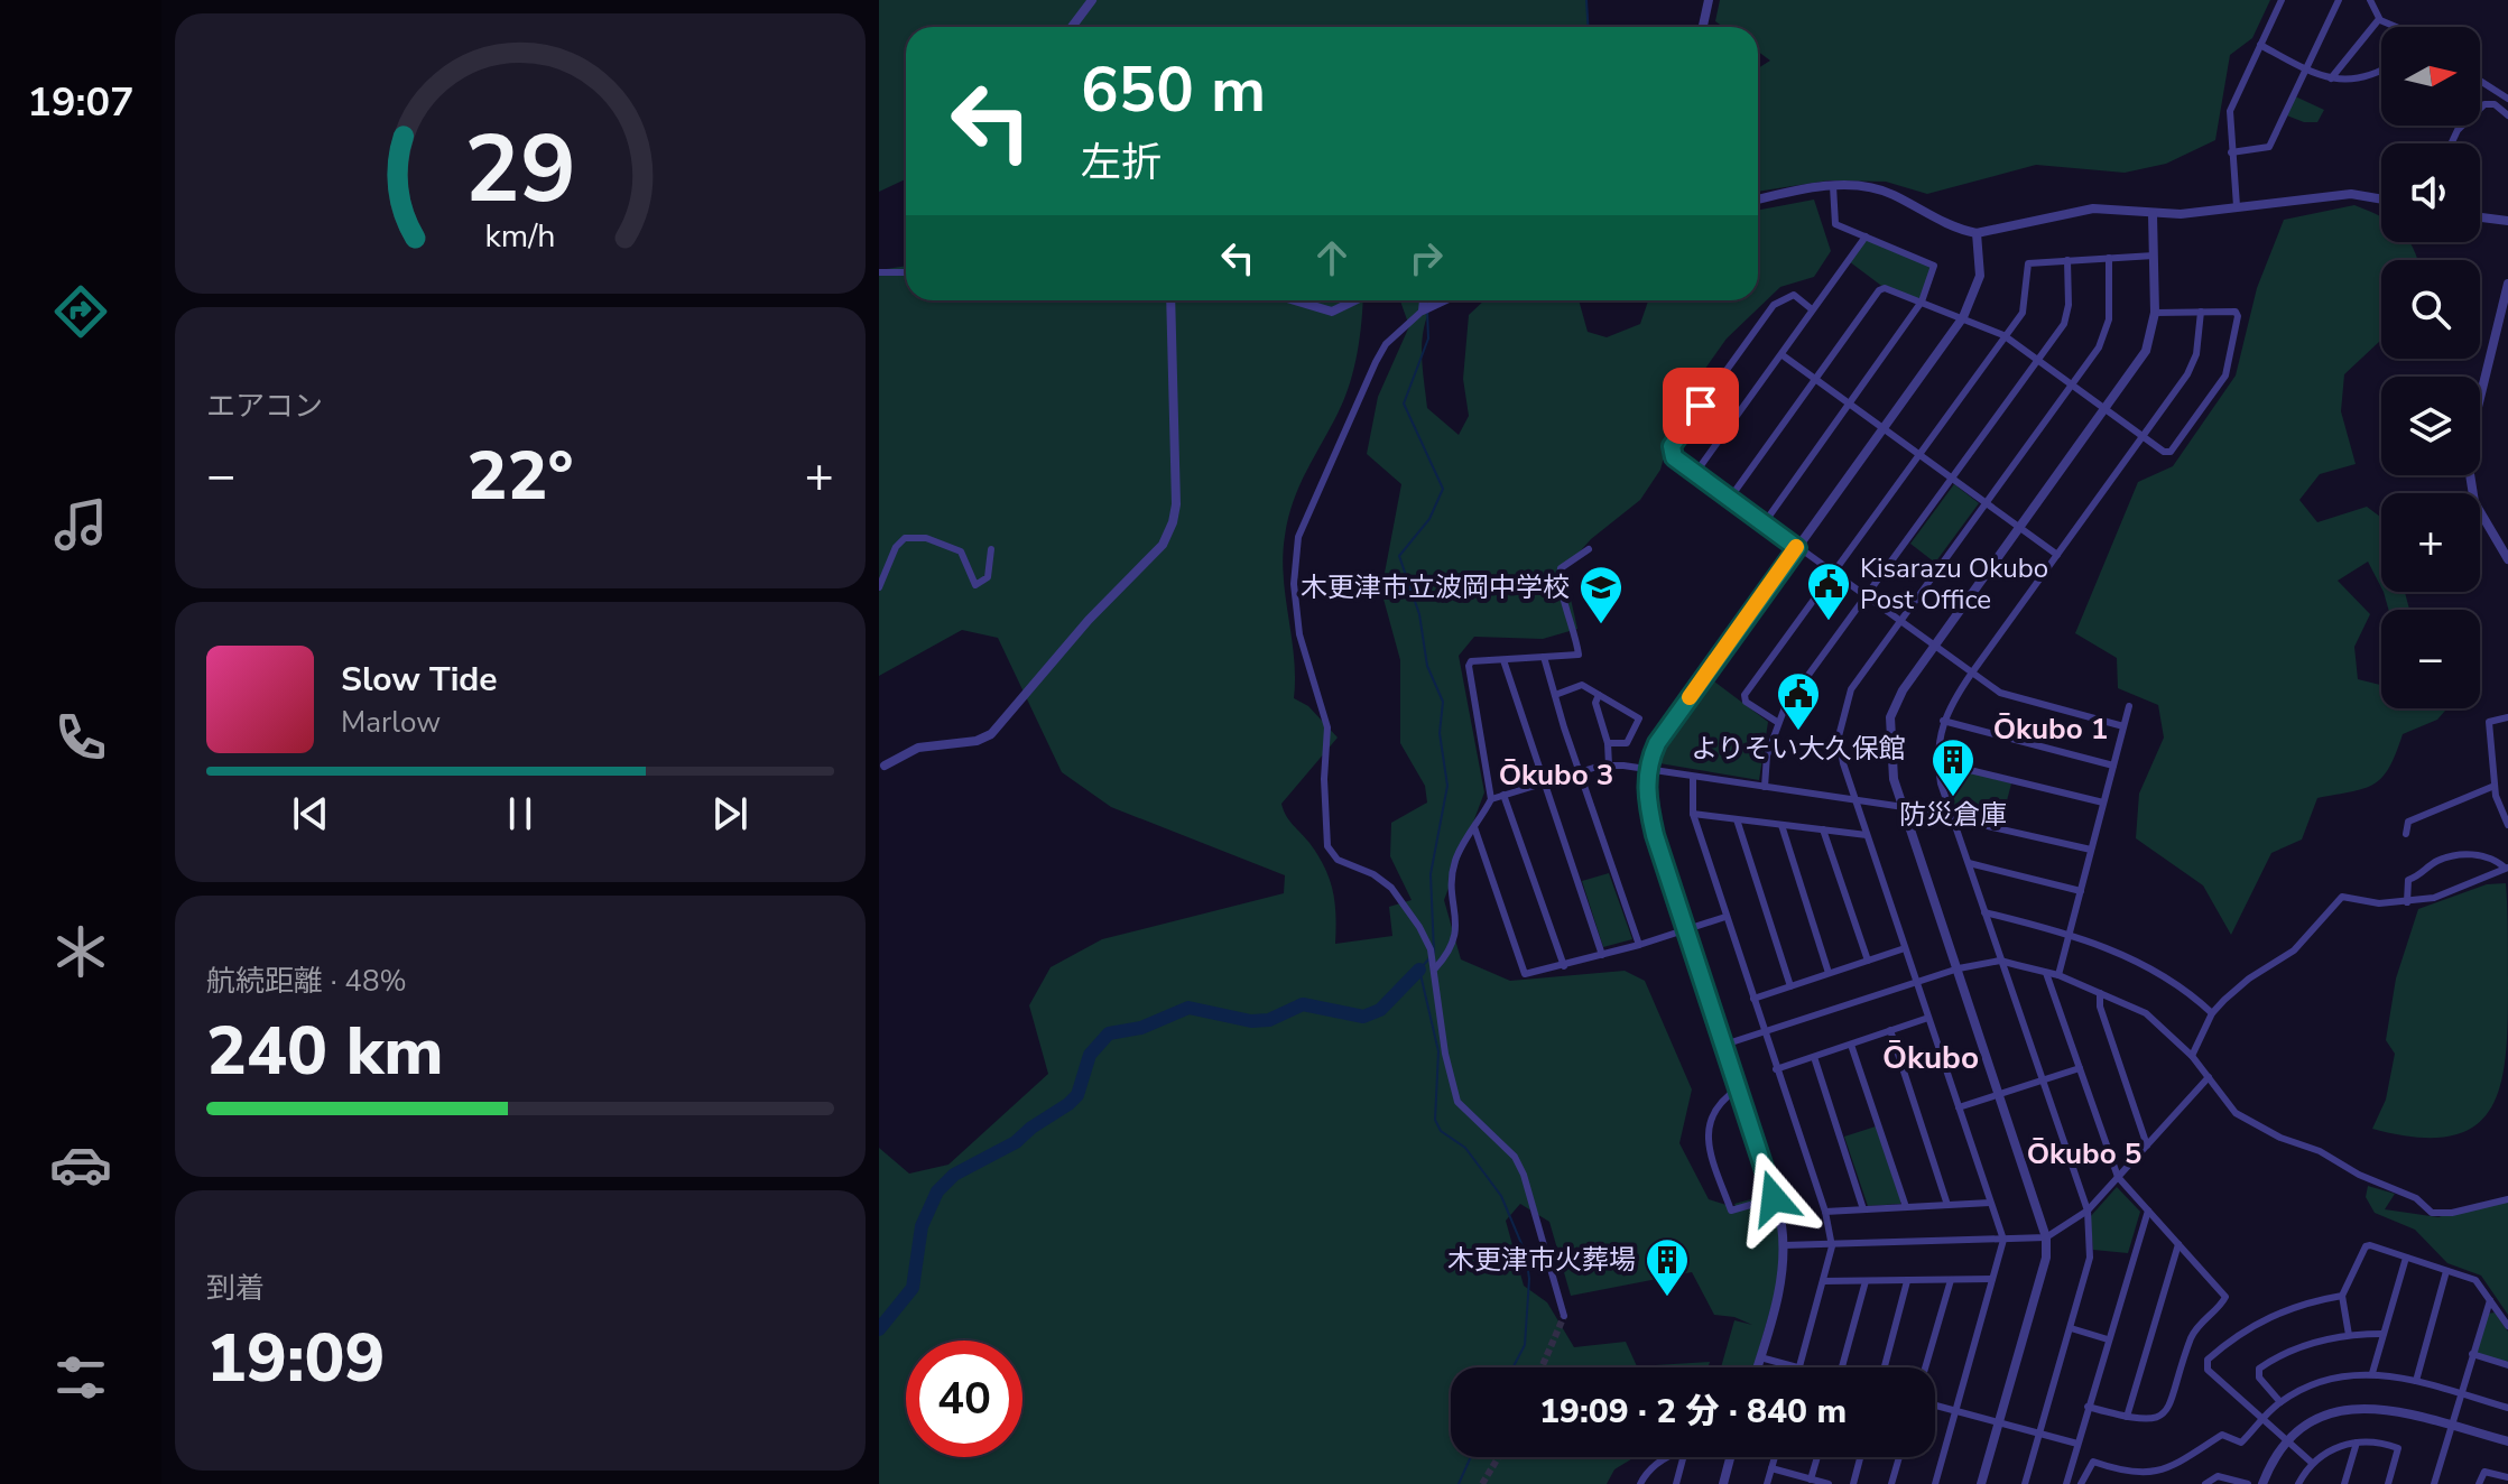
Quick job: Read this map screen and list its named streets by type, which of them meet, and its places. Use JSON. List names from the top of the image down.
{
  "districts": [
    "Ōkubo 1",
    "Ōkubo 3",
    "Ōkubo",
    "Ōkubo 5"
  ],
  "places": {
    "public building": ["Kisarazu Okubo Post Office", "よりそい大久保館"],
    "school or university": ["木更津市立波岡中学校"],
    "building": ["防災倉庫", "木更津市火葬場"]
  },
  "north": "right",
  "page": {
    "tabs": "19:07",
    "map_buttons": ["+", "−"],
    "turn": ["650 m", "左折"],
    "tile": [
      "エアコン",
      ["航続距離 · 48%", "240 km"],
      ["到着", "19:09"]
    ],
    "heat": ["−", "22°", "+"],
    "song": ["Slow Tide", "Marlow"],
    "limit": "40",
    "trip": "19:09 · 2 分 · 840 m",
    "gauge": ["29", "km/h"]
  }
}
